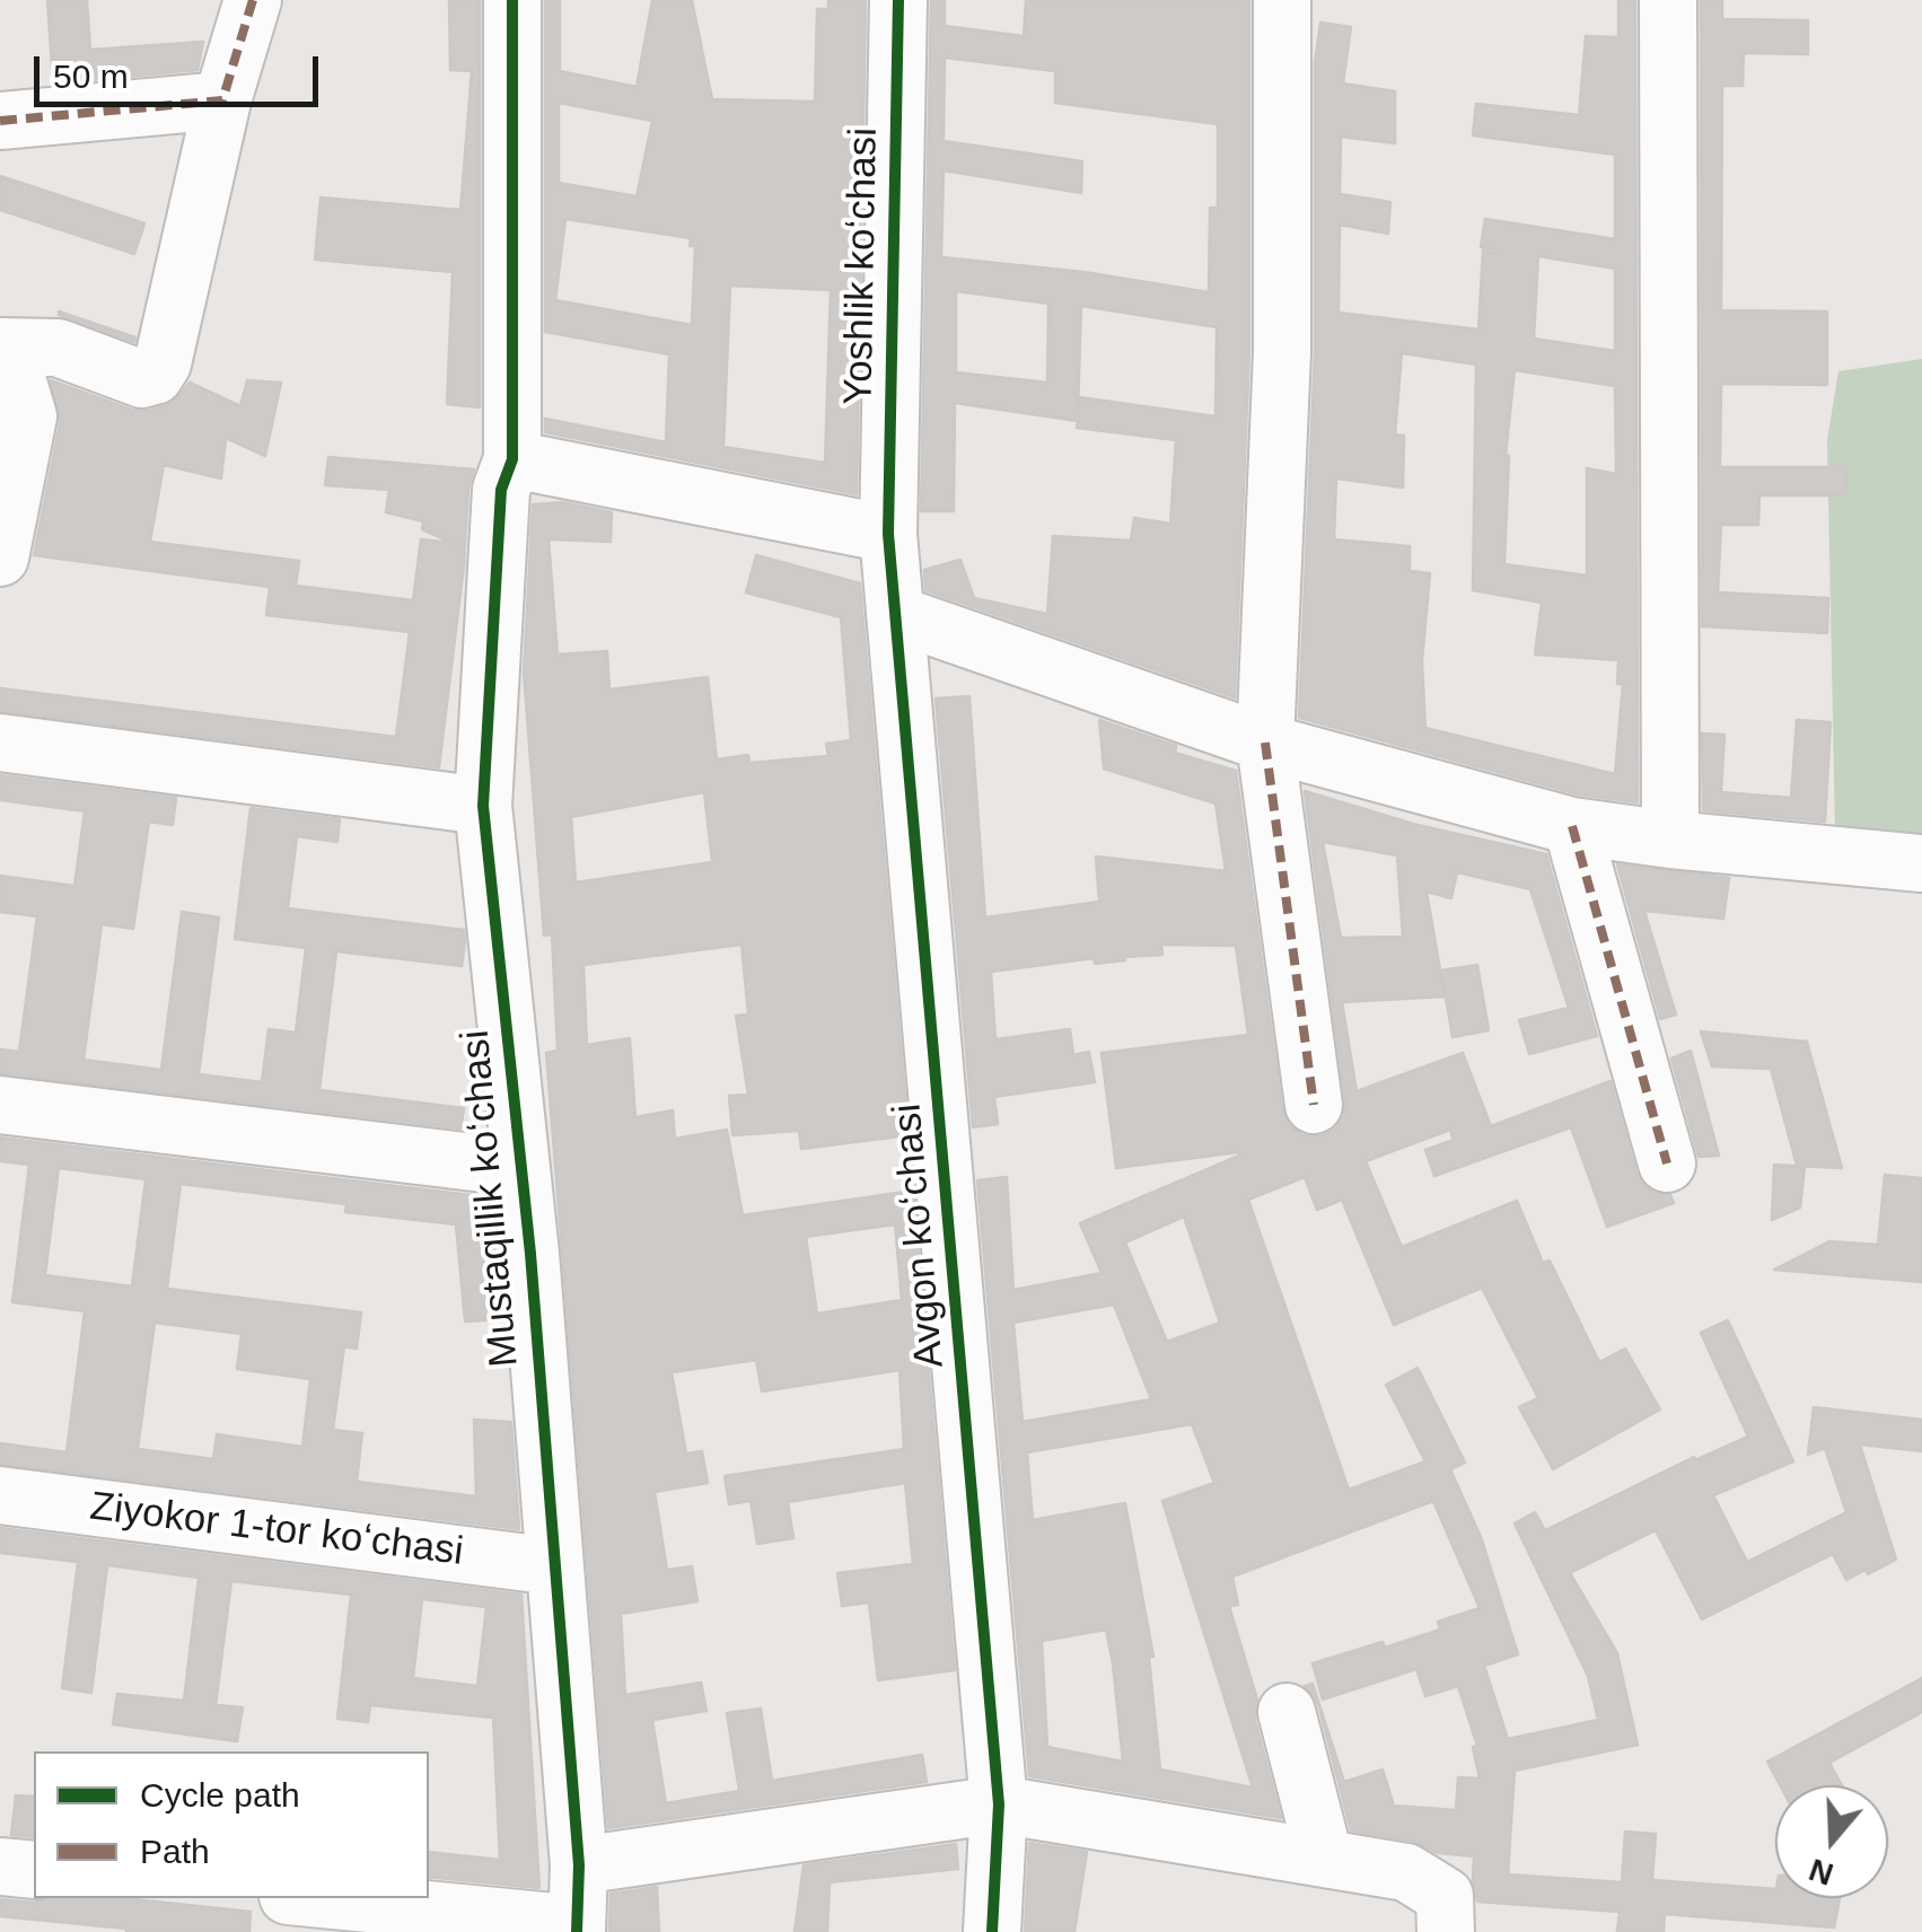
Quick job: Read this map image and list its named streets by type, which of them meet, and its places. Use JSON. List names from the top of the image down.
{
  "streets": {
    "street": [
      "Yoshlik koʻchasi",
      "Mustaqillik koʻchasi",
      "Avgon koʻchasi",
      "Ziyokor 1-tor koʻchasi"
    ]
  },
  "crossings": [
    ["Yoshlik koʻchasi", "Avgon koʻchasi"],
    ["Mustaqillik koʻchasi", "Ziyokor 1-tor koʻchasi"]
  ],
  "legend": ["Cycle path", "Path"],
  "scale_bar": "50 m",
  "north": "bottom"
}
